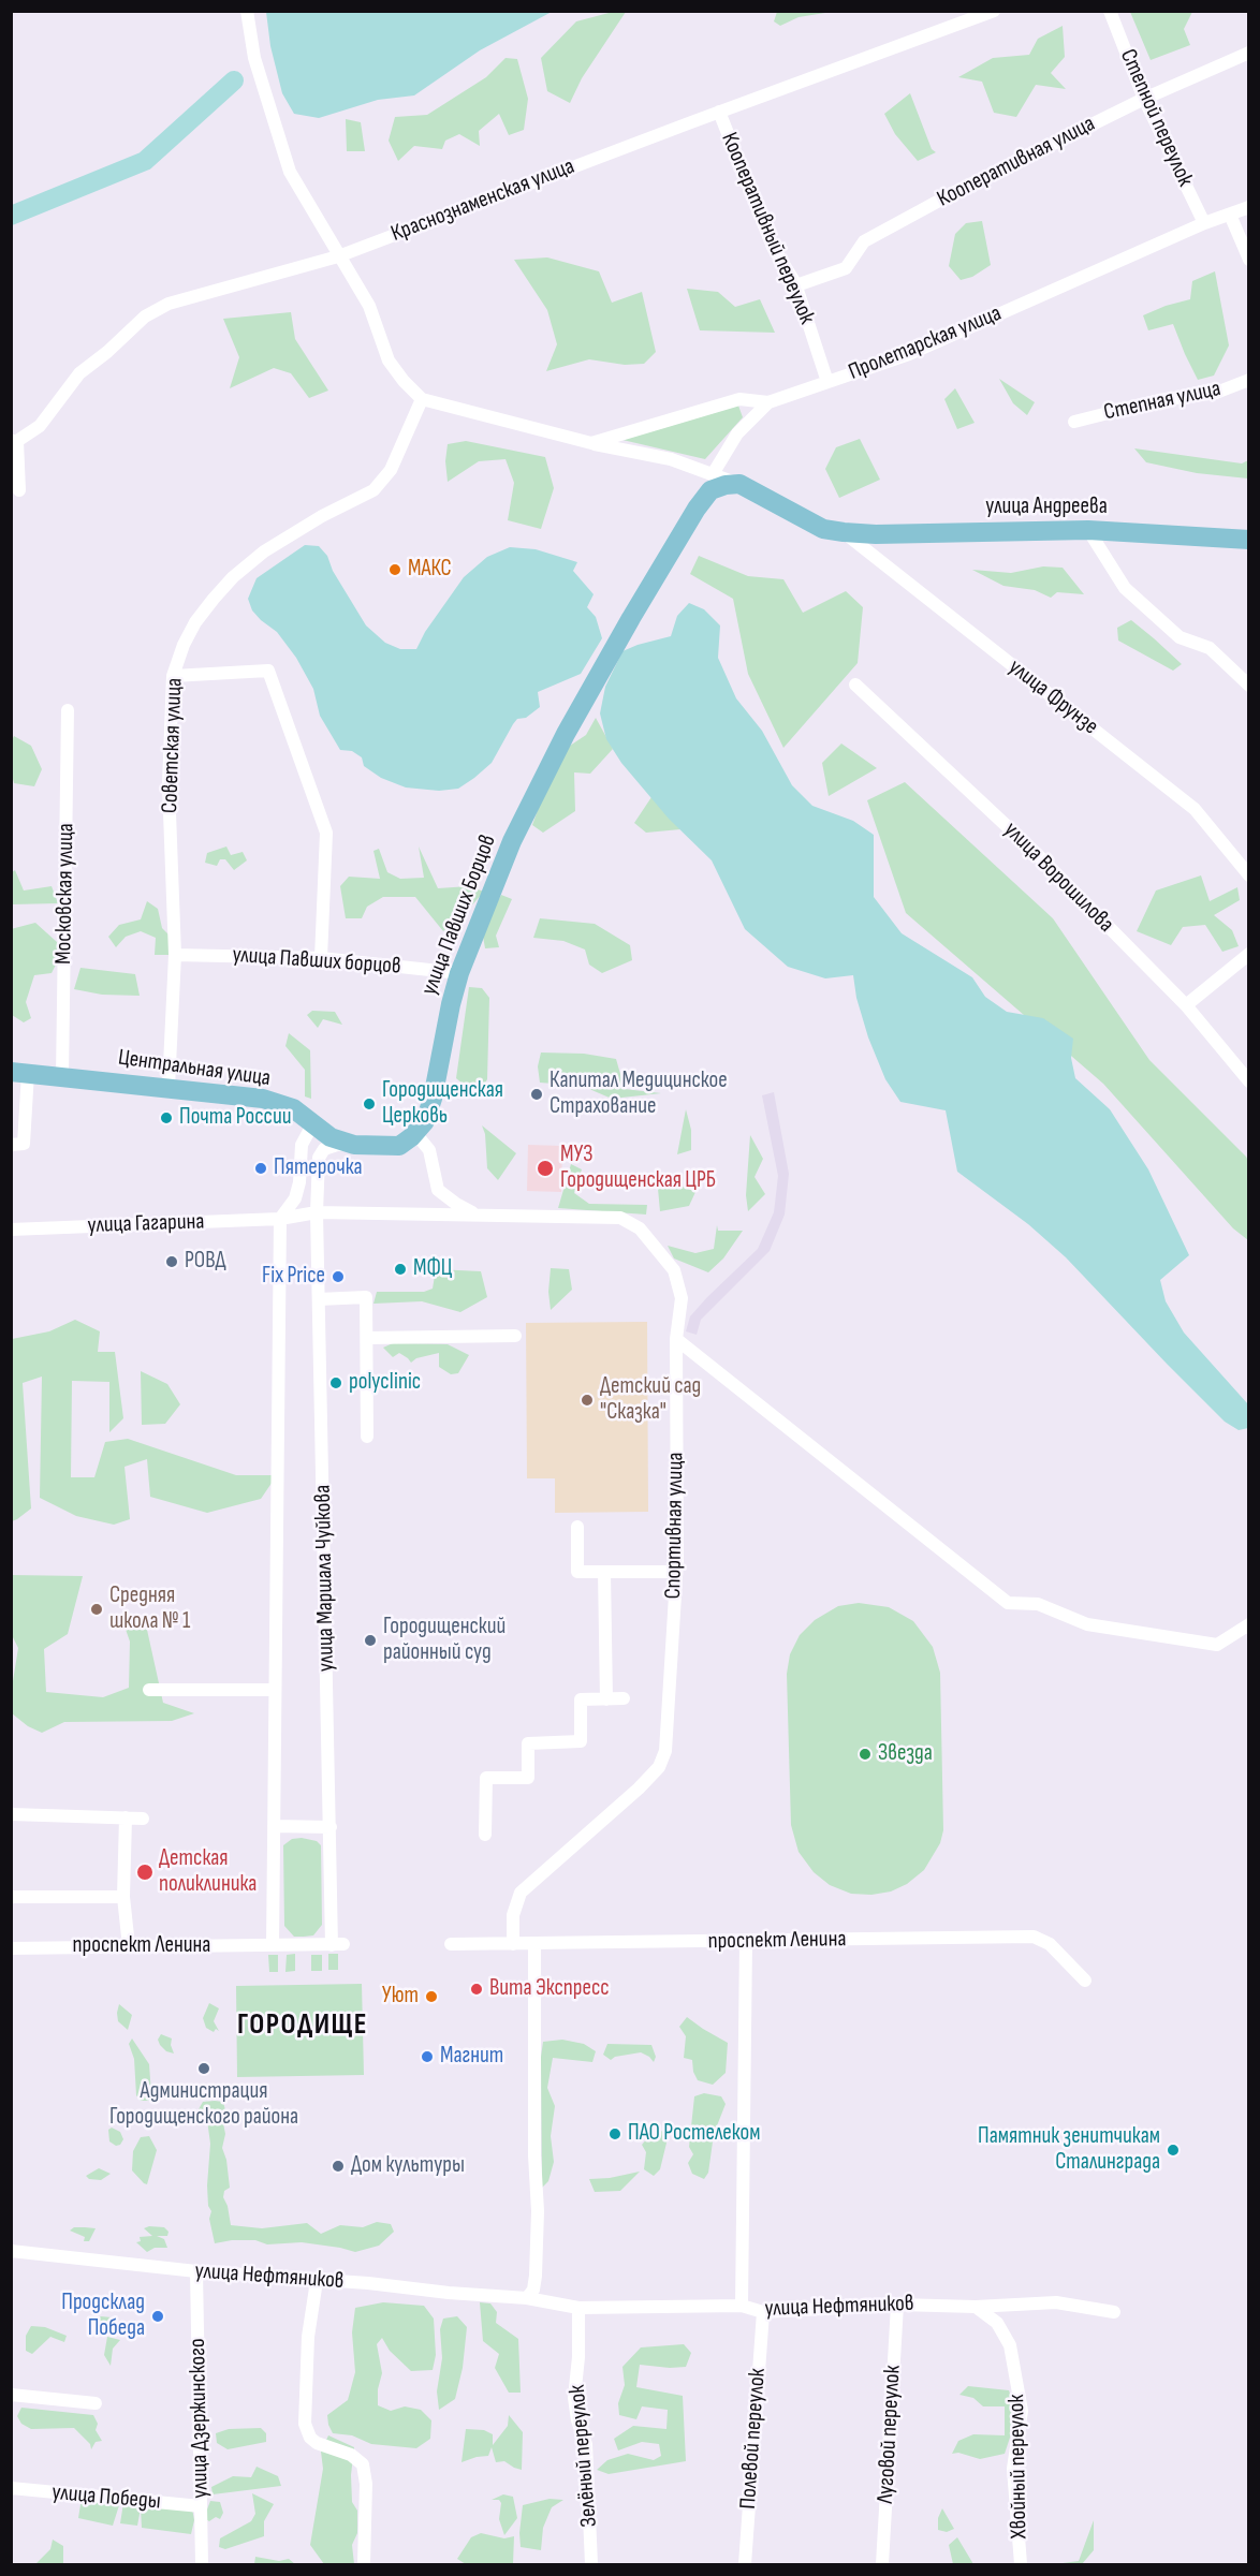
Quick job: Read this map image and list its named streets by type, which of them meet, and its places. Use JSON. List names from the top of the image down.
{
  "streets": {
    "main road": ["улица Андреева", "улица Павших Борцов", "Центральная улица"],
    "street": [
      "Степной переулок",
      "Кооперативная улица",
      "Краснознаменская улица",
      "Кооперативный переулок",
      "Пролетарская улица",
      "Степная улица",
      "улица Фрунзе",
      "Советская улица",
      "улица Ворошилова",
      "Московская улица",
      "улица Павших борцов",
      "улица Гагарина",
      "Спортивная улица",
      "улица Маршала Чуйкова",
      "проспект Ленина",
      "улица Нефтяников",
      "улица Дзержинского",
      "Луговой переулок",
      "Полевой переулок",
      "Зелёный переулок",
      "Хвойный переулок",
      "улица Победы"
    ]
  },
  "crossings": [
    ["Степной переулок", "Кооперативная улица"],
    ["Степной переулок", "Пролетарская улица"],
    ["Кооперативная улица", "Кооперативный переулок"],
    ["Краснознаменская улица", "Кооперативный переулок"],
    ["Кооперативный переулок", "Пролетарская улица"],
    ["улица Андреева", "улица Фрунзе"],
    ["улица Андреева", "улица Павших Борцов"],
    ["Советская улица", "улица Павших борцов"],
    ["Советская улица", "Центральная улица"],
    ["Московская улица", "Центральная улица"],
    ["улица Павших Борцов", "улица Павших борцов"],
    ["улица Павших Борцов", "Центральная улица"],
    ["улица Гагарина", "Спортивная улица"],
    ["улица Гагарина", "улица Маршала Чуйкова"],
    ["Спортивная улица", "улица Маршала Чуйкова"],
    ["Спортивная улица", "проспект Ленина"],
    ["улица Маршала Чуйкова", "проспект Ленина"],
    ["улица Нефтяников", "улица Дзержинского"],
    ["улица Нефтяников", "Луговой переулок"],
    ["улица Нефтяников", "Полевой переулок"],
    ["улица Нефтяников", "Зелёный переулок"],
    ["улица Нефтяников", "Хвойный переулок"],
    ["улица Дзержинского", "улица Победы"]
  ],
  "districts": ["ГОРОДИЩЕ"],
  "places": [
    "МАКС",
    "Капитал Медицинское Страхование",
    "Городищенская Церковь",
    "Почта России",
    "Пятерочка",
    "МУЗ Городищенская ЦРБ",
    "РОВД",
    "МФЦ",
    "Fix Price",
    "polyclinic",
    "Детский сад \"Сказка\"",
    "Средняя школа № 1",
    "Городищенский районный суд",
    "Звезда",
    "Детская поликлиника",
    "Вита Экспресс",
    "Уют",
    "Магнит",
    "Администрация Городищенского района",
    "ПАО Ростелеком",
    "Памятник зенитчикам Сталинграда",
    "Дом культуры",
    "Продсклад Победа"
  ]
}
